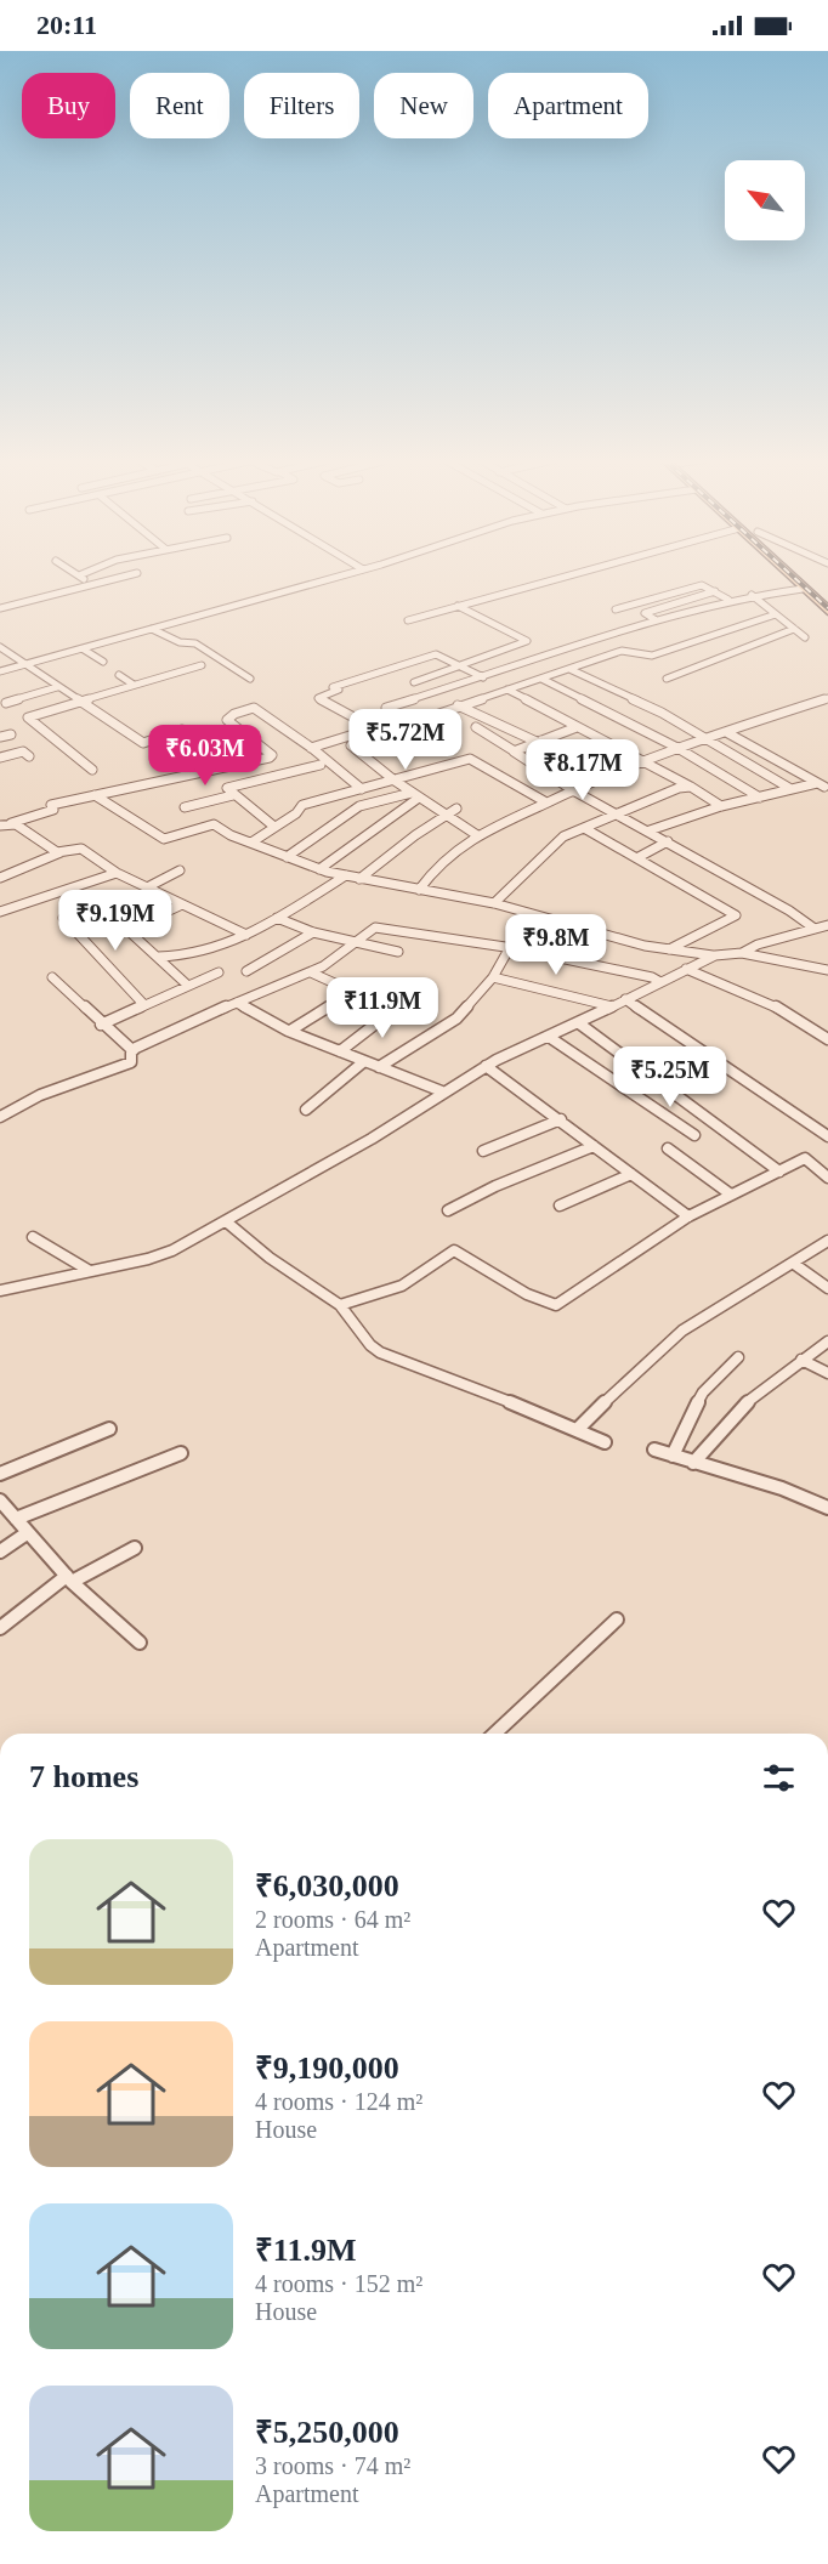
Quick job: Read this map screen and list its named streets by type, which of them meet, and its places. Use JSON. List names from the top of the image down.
{
  "north": "top left",
  "page": {
    "status": "20:11",
    "chip": [
      "Buy",
      "Rent",
      "Filters",
      "New",
      "Apartment"
    ],
    "price": [
      "₹5.72M",
      "₹6.03M",
      "₹8.17M",
      "₹9.19M",
      "₹9.8M",
      "₹11.9M",
      "₹5.25M"
    ],
    "heading": "7 homes",
    "list": [
      {
        "name": "₹6,030,000",
        "note": "2 rooms · 64 m² · Apartment"
      },
      {
        "name": "₹9,190,000",
        "note": "4 rooms · 124 m² · House"
      },
      {
        "name": "₹11.9M",
        "note": "4 rooms · 152 m² · House"
      },
      {
        "name": "₹5,250,000",
        "note": "3 rooms · 74 m² · Apartment"
      }
    ]
  }
}
